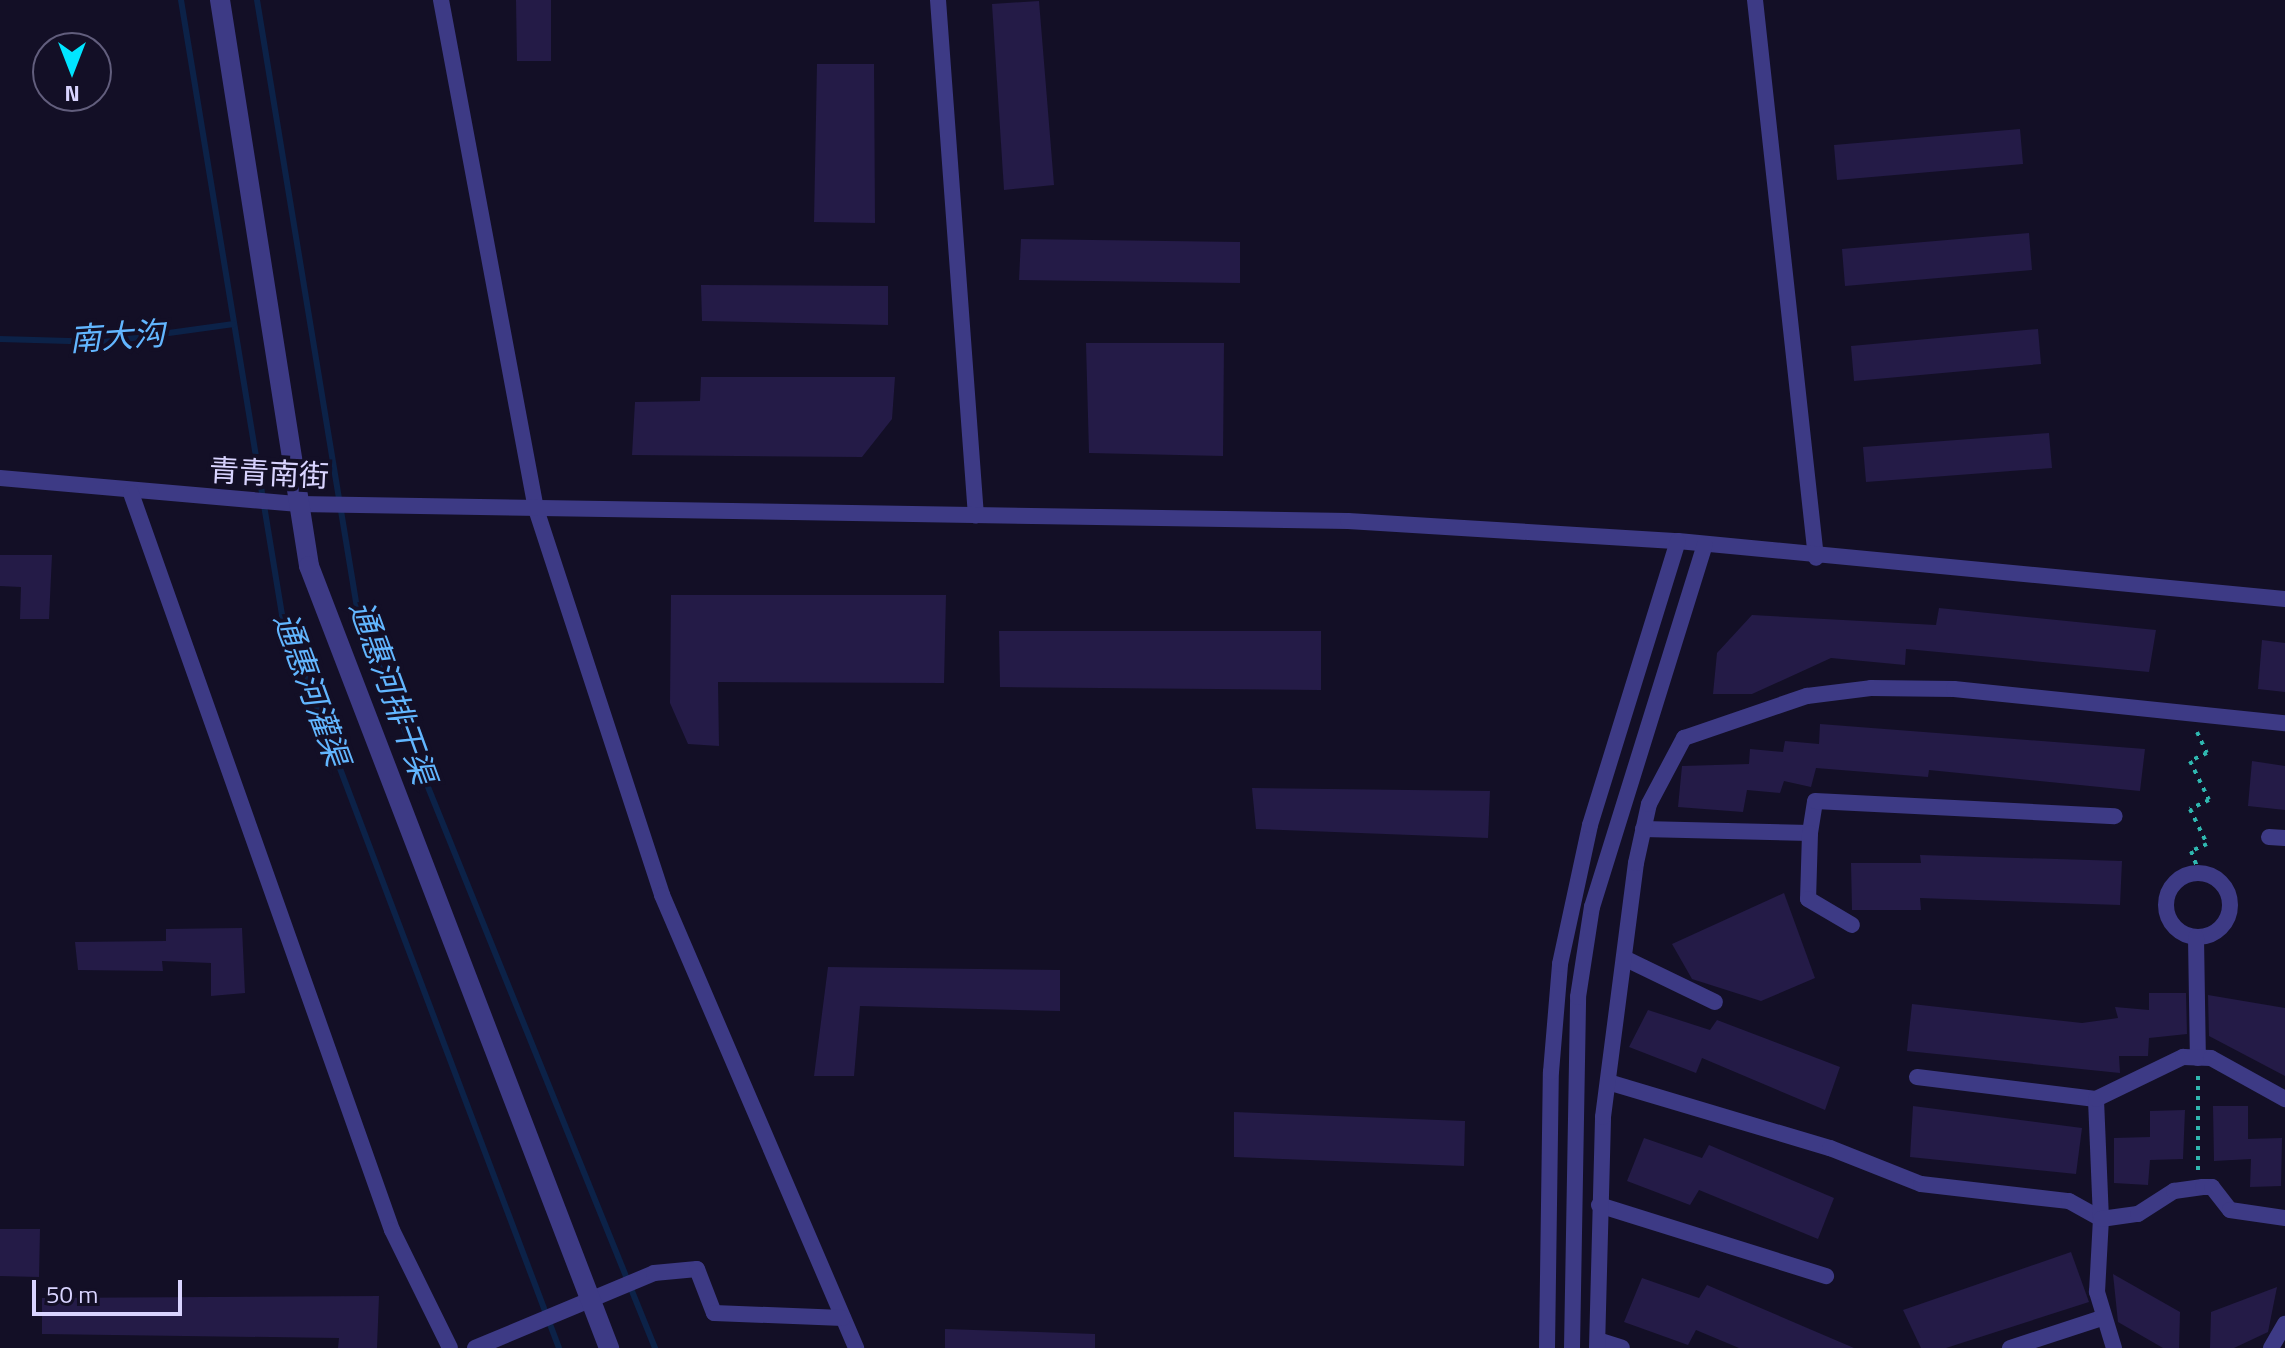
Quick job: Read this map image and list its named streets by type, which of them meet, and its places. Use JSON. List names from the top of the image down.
{
  "streets": {
    "street": ["青青南街"]
  },
  "water": ["南大沟", "通惠河灌渠", "通惠河排干渠"],
  "scale_bar": "50 m",
  "north": "bottom"
}
